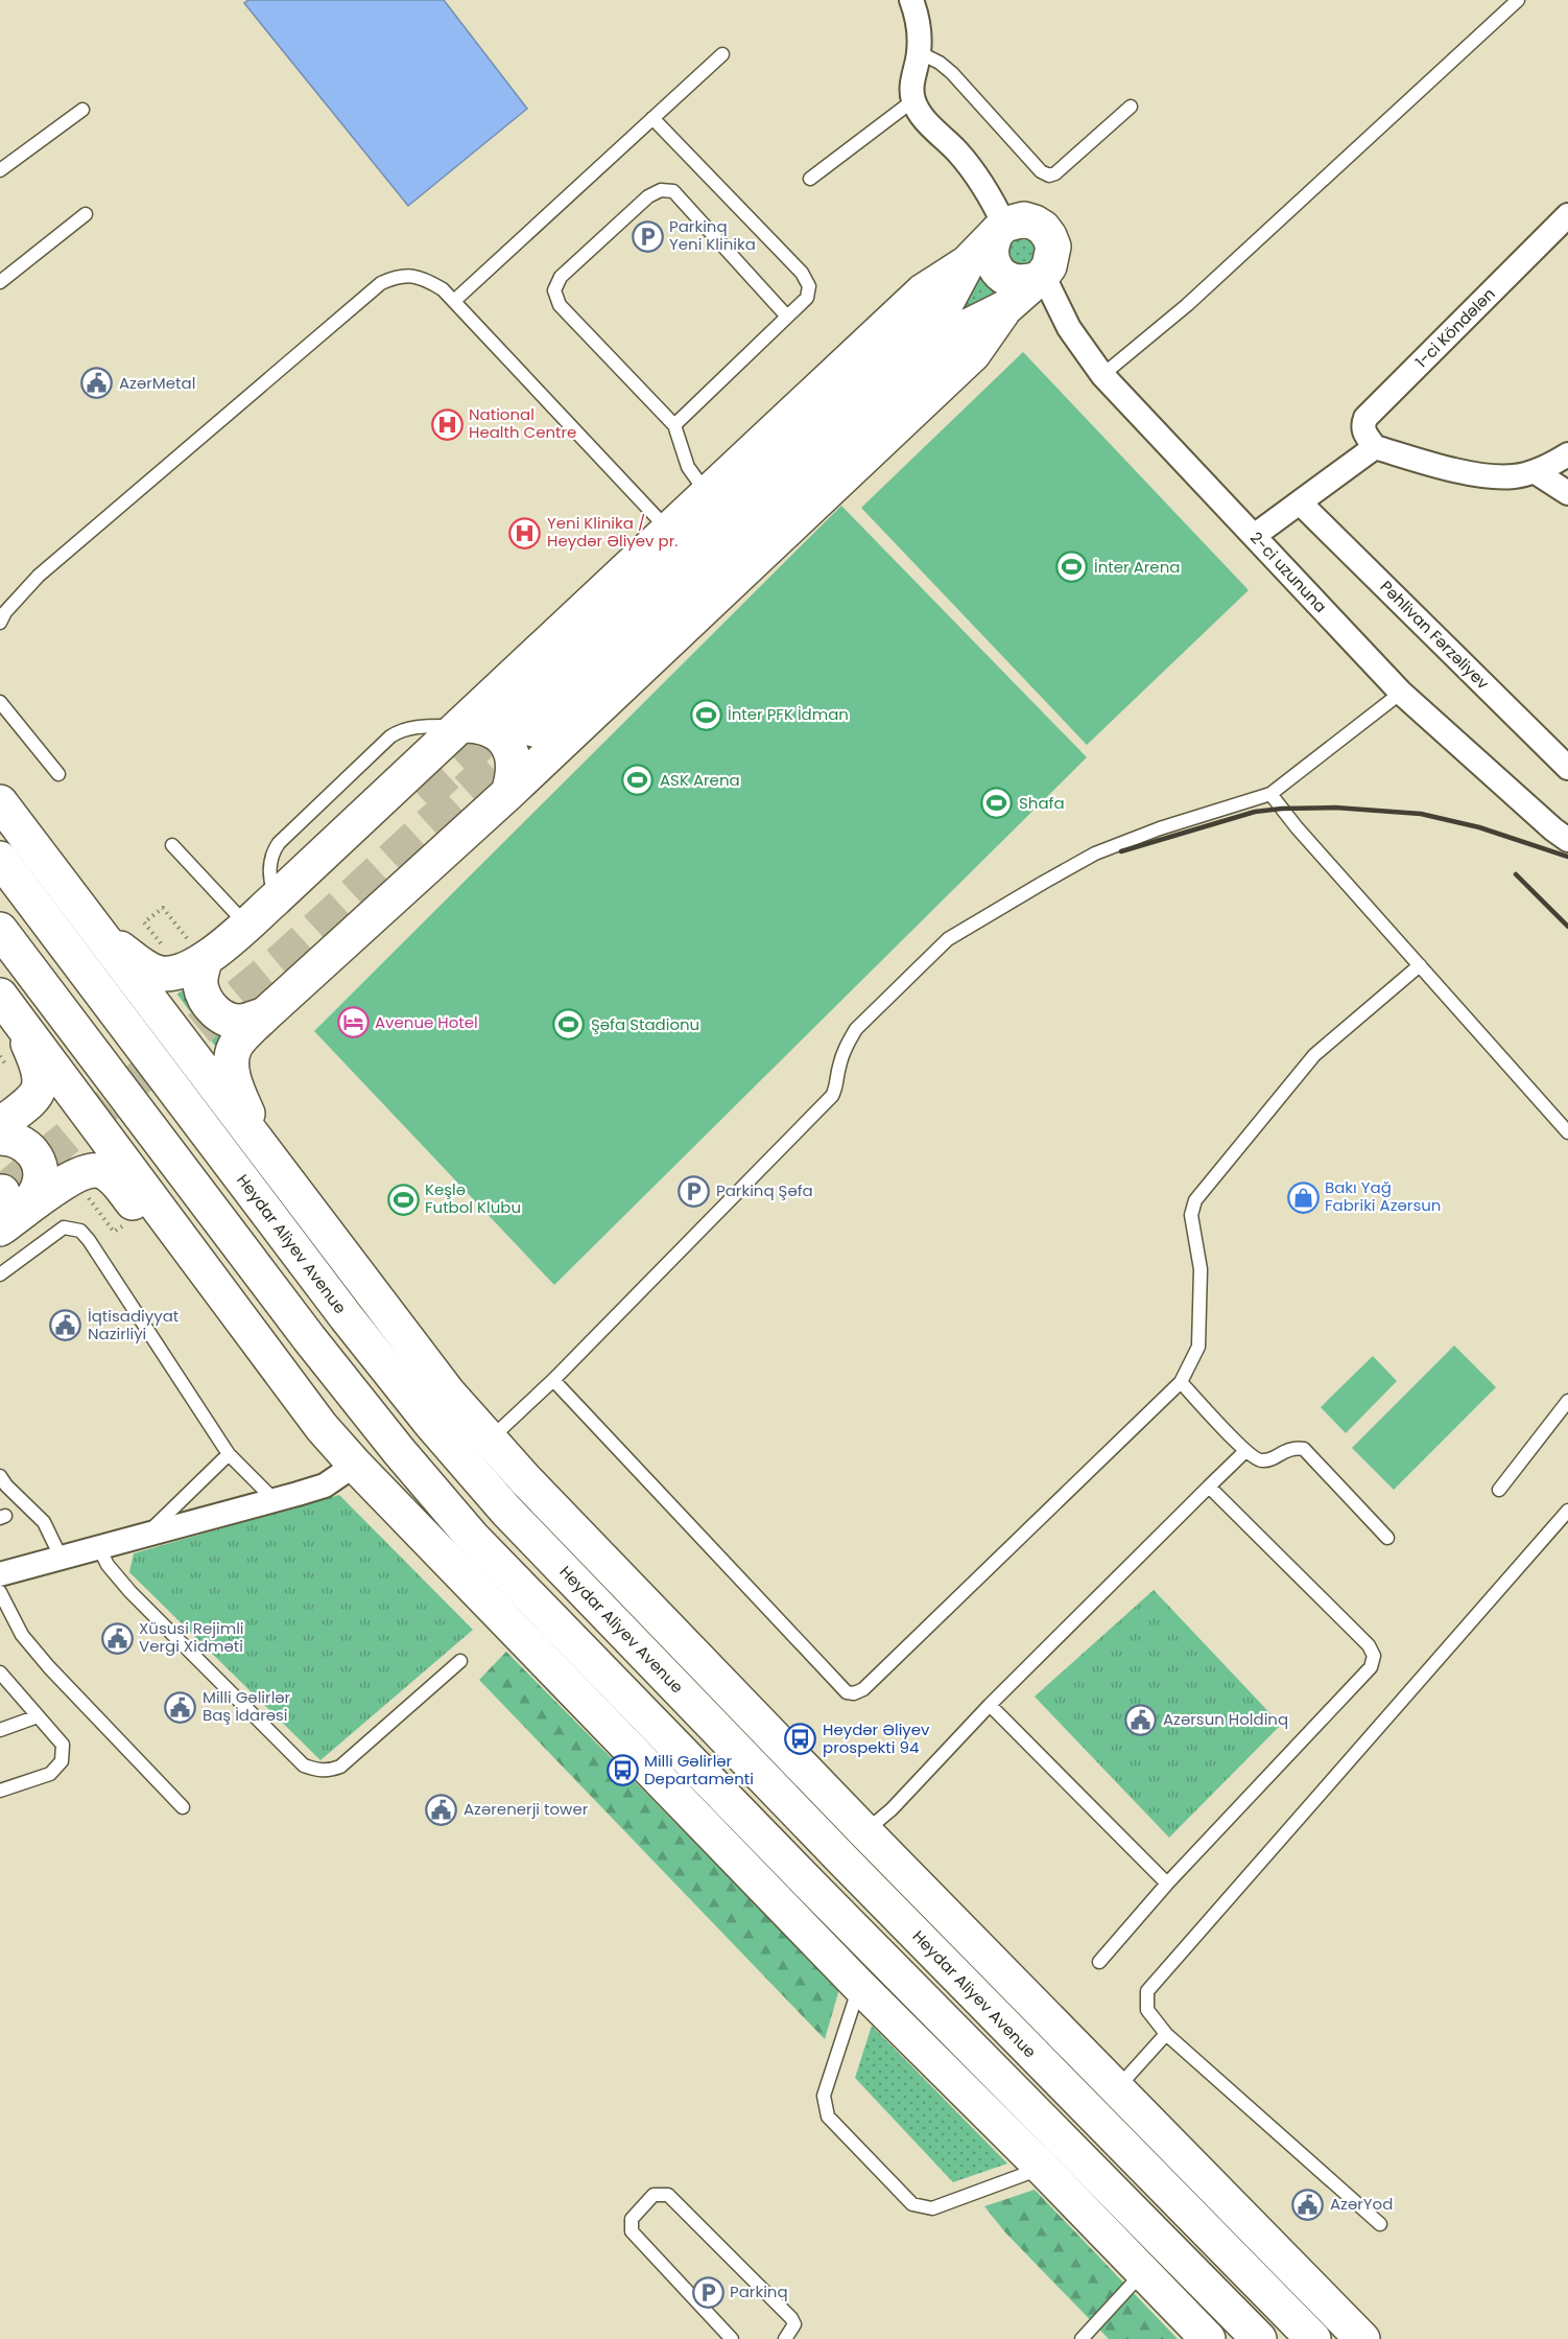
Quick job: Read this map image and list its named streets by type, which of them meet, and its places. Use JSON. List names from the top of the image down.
{
  "streets": {
    "main road": ["Heydar Aliyev Avenue"],
    "street": ["1-ci Köndələn", "2-ci uzununa", "Pəhlivan Fərzəliyev"]
  },
  "places": {
    "parking": ["Parkinq Yeni Klinika", "Parkinq Şəfa", "Parkinq"],
    "public building": [
      "AzərMetal",
      "İqtisadiyyat Nazirliyi",
      "Xüsusi Rejimli Vergi Xidməti",
      "Milli Gəlirlər Baş İdarəsi",
      "Azərsun Holdinq",
      "Azərenerji tower",
      "AzərYod"
    ],
    "hospital": ["National Health Centre", "Yeni Klinika / Heydər Əliyev pr."],
    "sports": [
      "İnter Arena",
      "İnter PFK İdman",
      "ASK Arena",
      "Shafa",
      "Şəfa Stadionu",
      "Keşlə Futbol Klubu"
    ],
    "hotel": ["Avenue Hotel"],
    "shop": ["Bakı Yağ Fabriki Azərsun"],
    "bus stop": ["Heydər Əliyev prospekti 94", "Milli Gəlirlər Departamenti"]
  }
}
